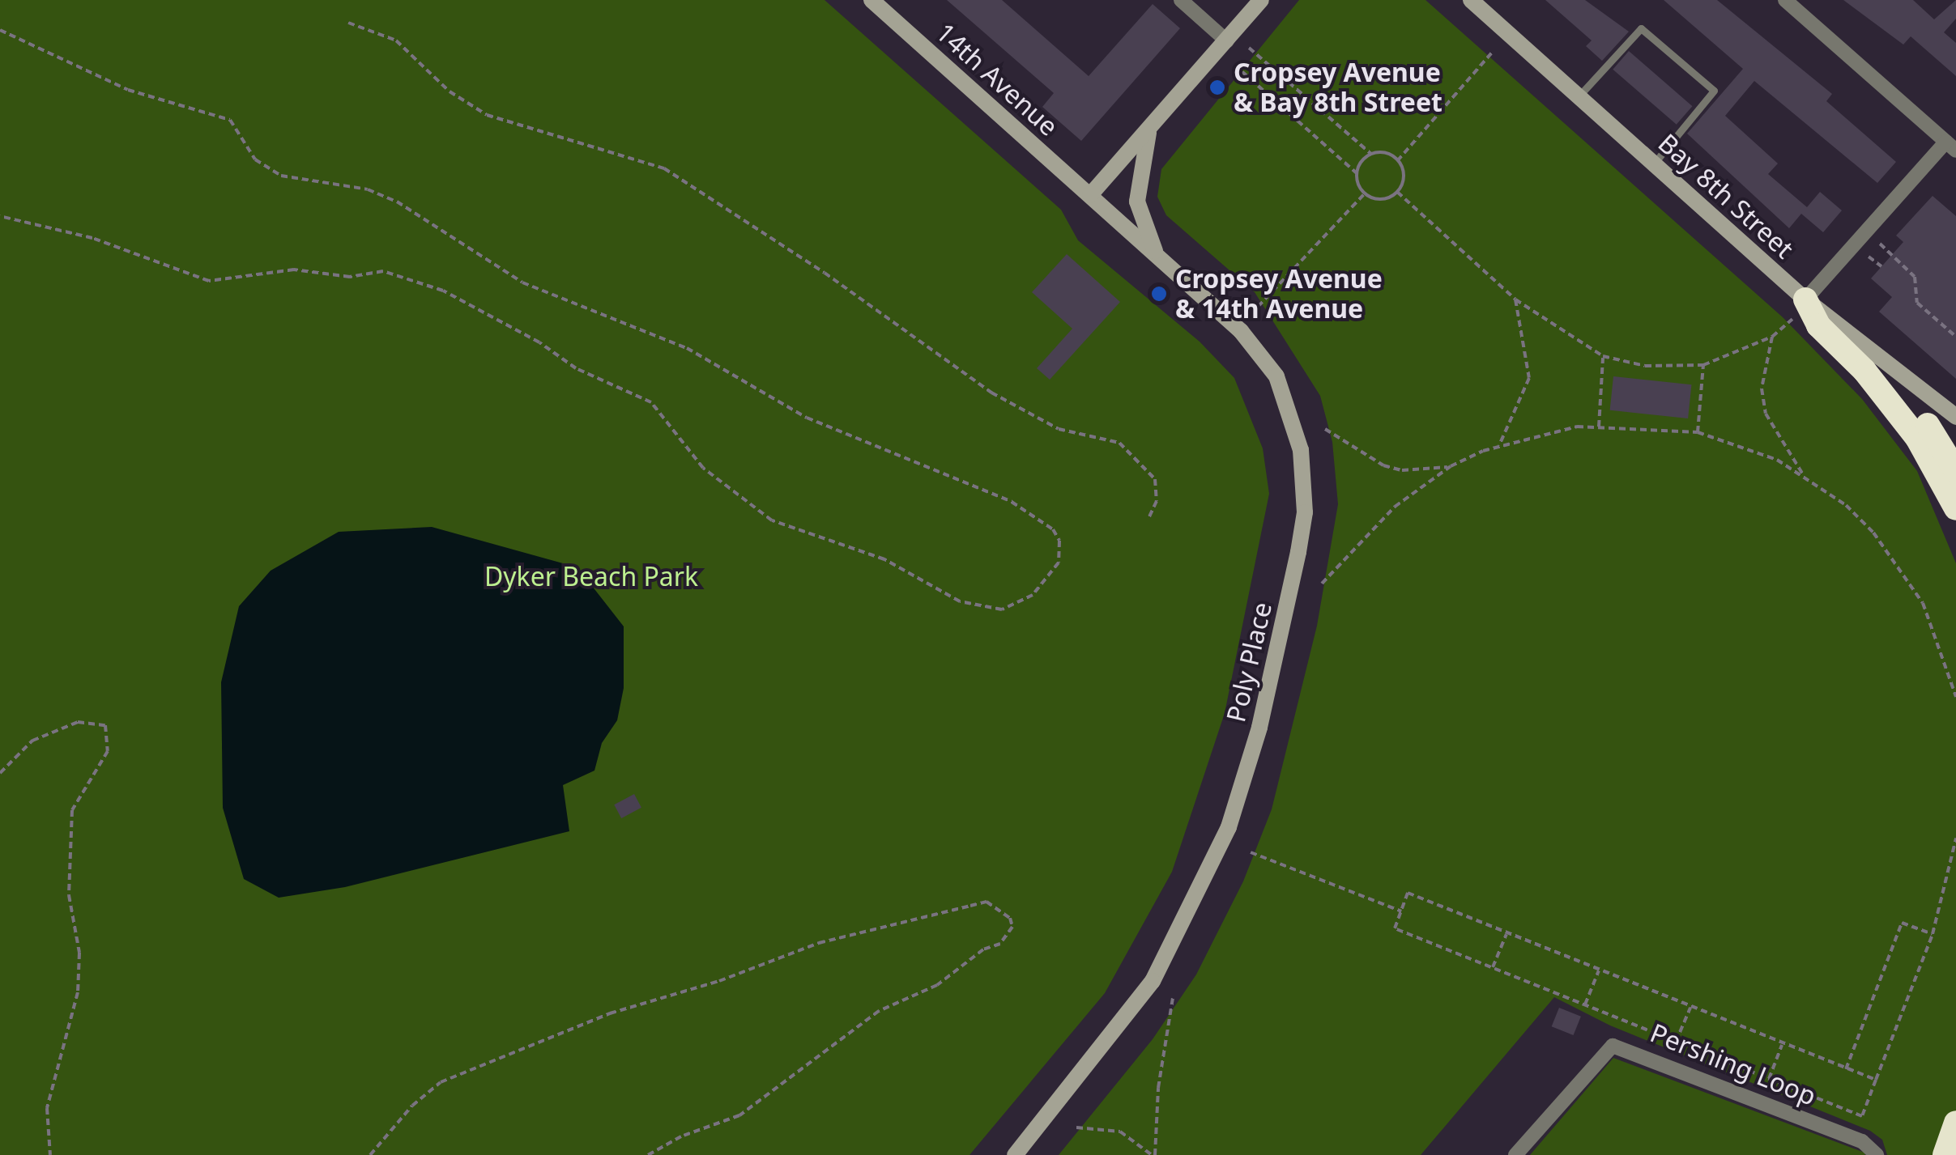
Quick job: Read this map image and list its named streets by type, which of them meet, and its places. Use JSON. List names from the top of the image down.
{
  "streets": {
    "main road": ["14th Avenue", "Bay 8th Street", "Poly Place"],
    "street": ["Pershing Loop"]
  },
  "crossings": [
    ["14th Avenue", "Poly Place"]
  ],
  "parks": ["Dyker Beach Park"],
  "places": ["Cropsey Avenue & Bay 8th Street", "Cropsey Avenue & 14th Avenue"]
}
